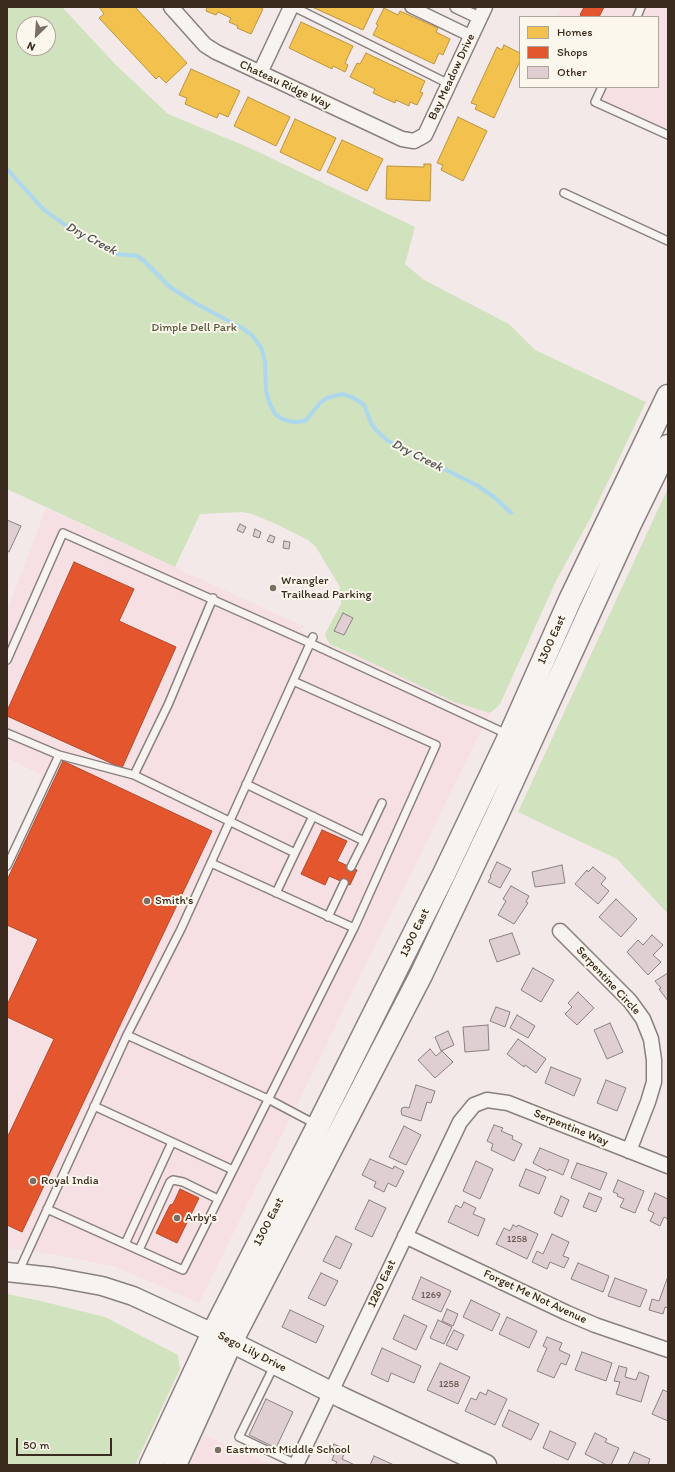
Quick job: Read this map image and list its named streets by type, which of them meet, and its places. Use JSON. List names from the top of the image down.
{
  "streets": {
    "main road": ["1300 East", "Sego Lily Drive"],
    "street": [
      "Bay Meadow Drive",
      "Chateau Ridge Way",
      "Serpentine Circle",
      "Serpentine Way",
      "1280 East",
      "Forget Me Not Avenue"
    ]
  },
  "crossings": [
    ["Bay Meadow Drive", "Chateau Ridge Way"],
    ["1300 East", "Sego Lily Drive"],
    ["Serpentine Circle", "Serpentine Way"],
    ["Serpentine Way", "1280 East"],
    ["1280 East", "Forget Me Not Avenue"],
    ["1280 East", "Sego Lily Drive"]
  ],
  "water": ["Dry Creek"],
  "parks": ["Dimple Dell Park"],
  "places": [
    "Wrangler Trailhead Parking",
    "Smith's",
    "Royal India",
    "Arby's",
    "Eastmont Middle School"
  ],
  "house_numbers": ["1258", "1269", "1258"],
  "legend": ["Homes", "Shops", "Other"],
  "scale_bar": "50 m",
  "north": "bottom left"
}
